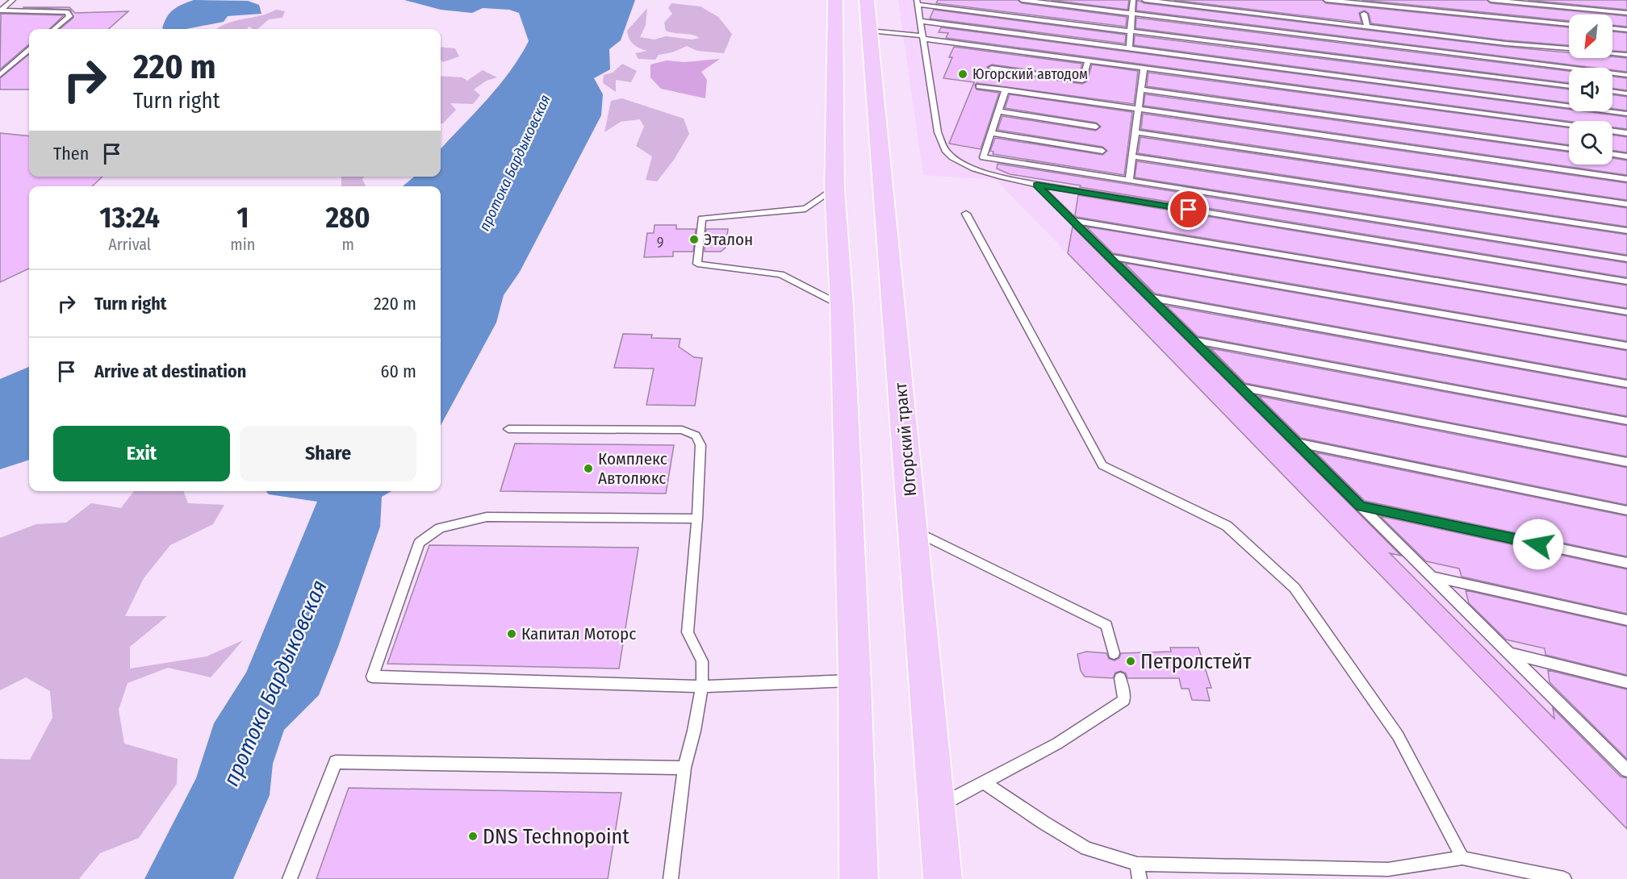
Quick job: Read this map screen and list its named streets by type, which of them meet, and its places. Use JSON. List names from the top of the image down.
{
  "streets": {
    "main road": ["Югорский тракт"]
  },
  "water": ["протока Бардыковская"],
  "places": [
    "Югорский автодом",
    "Эталон",
    "Комплекс Автолюкс",
    "Капитал Моторс",
    "Петролстейт",
    "DNS Technopoint"
  ],
  "house_numbers": ["9"],
  "north": "bottom left",
  "page": {
    "turn": ["220 m", "Turn right"],
    "then": "Then",
    "eta": [
      "13:24",
      "Arrival",
      "1",
      "min",
      "280",
      "m"
    ],
    "list": [
      {
        "name": "Turn right",
        "value": "220 m"
      },
      {
        "name": "Arrive at destination",
        "value": "60 m"
      }
    ],
    "buttons": ["Exit", "Share"]
  }
}
